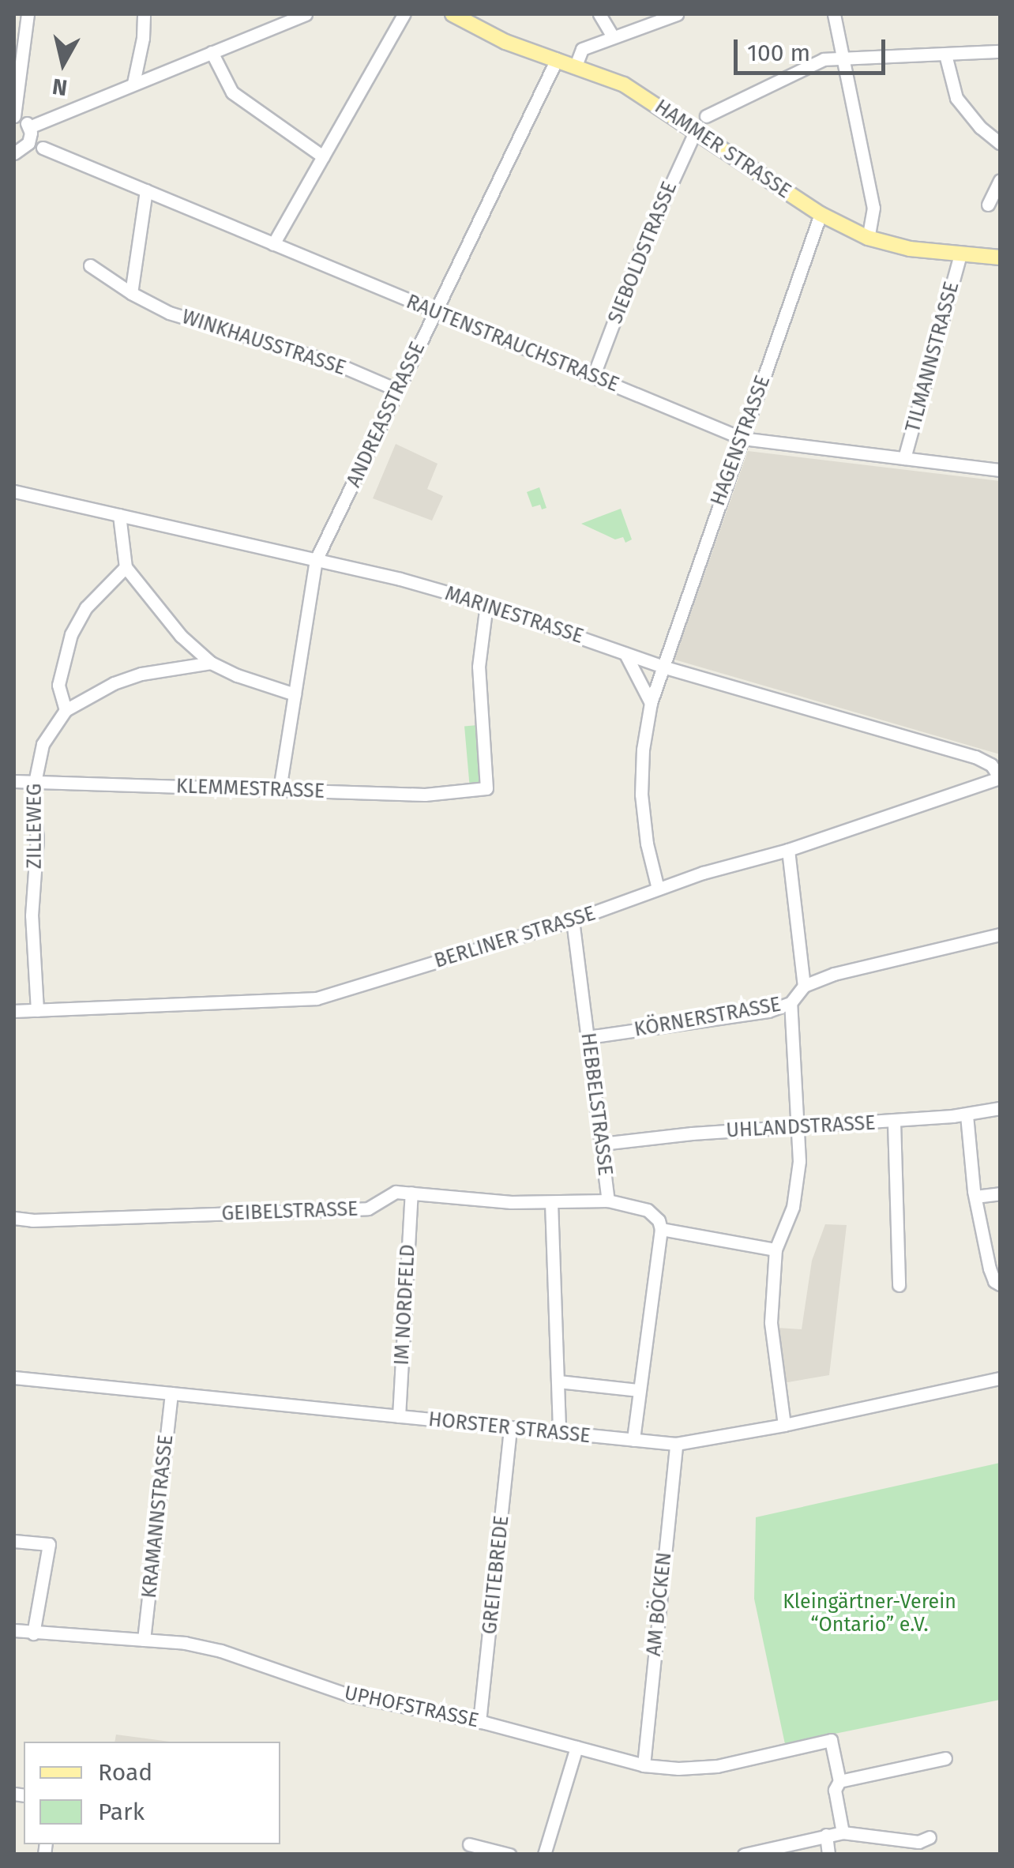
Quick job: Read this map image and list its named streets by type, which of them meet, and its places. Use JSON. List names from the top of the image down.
{
  "streets": {
    "main road": ["HAMMER STRASSE"],
    "street": [
      "SIEBOLDSTRASSE",
      "WINKHAUSSTRASSE",
      "RAUTENSTRAUCHSTRASSE",
      "TILMANNSTRASSE",
      "ANDREASSTRASSE",
      "HAGENSTRASSE",
      "MARINESTRASSE",
      "KLEMMESTRASSE",
      "ZILLEWEG",
      "BERLINER STRASSE",
      "KÖRNERSTRASSE",
      "HEBBELSTRASSE",
      "UHLANDSTRASSE",
      "GEIBELSTRASSE",
      "IM NORDFELD",
      "HORSTER STRASSE",
      "KRAMANNSTRASSE",
      "GREITEBREDE",
      "AM BÖCKEN",
      "UPHOFSTRASSE"
    ]
  },
  "crossings": [
    ["HAMMER STRASSE", "SIEBOLDSTRASSE"],
    ["HAMMER STRASSE", "TILMANNSTRASSE"],
    ["HAMMER STRASSE", "ANDREASSTRASSE"],
    ["HAMMER STRASSE", "HAGENSTRASSE"],
    ["SIEBOLDSTRASSE", "RAUTENSTRAUCHSTRASSE"],
    ["WINKHAUSSTRASSE", "ANDREASSTRASSE"],
    ["RAUTENSTRAUCHSTRASSE", "TILMANNSTRASSE"],
    ["RAUTENSTRAUCHSTRASSE", "ANDREASSTRASSE"],
    ["RAUTENSTRAUCHSTRASSE", "HAGENSTRASSE"],
    ["ANDREASSTRASSE", "MARINESTRASSE"],
    ["ANDREASSTRASSE", "KLEMMESTRASSE"],
    ["HAGENSTRASSE", "MARINESTRASSE"],
    ["MARINESTRASSE", "KLEMMESTRASSE"],
    ["MARINESTRASSE", "BERLINER STRASSE"],
    ["KLEMMESTRASSE", "ZILLEWEG"],
    ["ZILLEWEG", "BERLINER STRASSE"],
    ["BERLINER STRASSE", "HEBBELSTRASSE"],
    ["KÖRNERSTRASSE", "HEBBELSTRASSE"],
    ["HEBBELSTRASSE", "UHLANDSTRASSE"],
    ["HEBBELSTRASSE", "GEIBELSTRASSE"],
    ["GEIBELSTRASSE", "IM NORDFELD"],
    ["IM NORDFELD", "HORSTER STRASSE"],
    ["HORSTER STRASSE", "KRAMANNSTRASSE"],
    ["HORSTER STRASSE", "GREITEBREDE"],
    ["HORSTER STRASSE", "AM BÖCKEN"],
    ["KRAMANNSTRASSE", "UPHOFSTRASSE"],
    ["GREITEBREDE", "UPHOFSTRASSE"],
    ["AM BÖCKEN", "UPHOFSTRASSE"]
  ],
  "parks": ["Kleingärtner-Verein “Ontario” e.V."],
  "legend": ["Road", "Park"],
  "scale_bar": "100 m",
  "north": "bottom"
}
